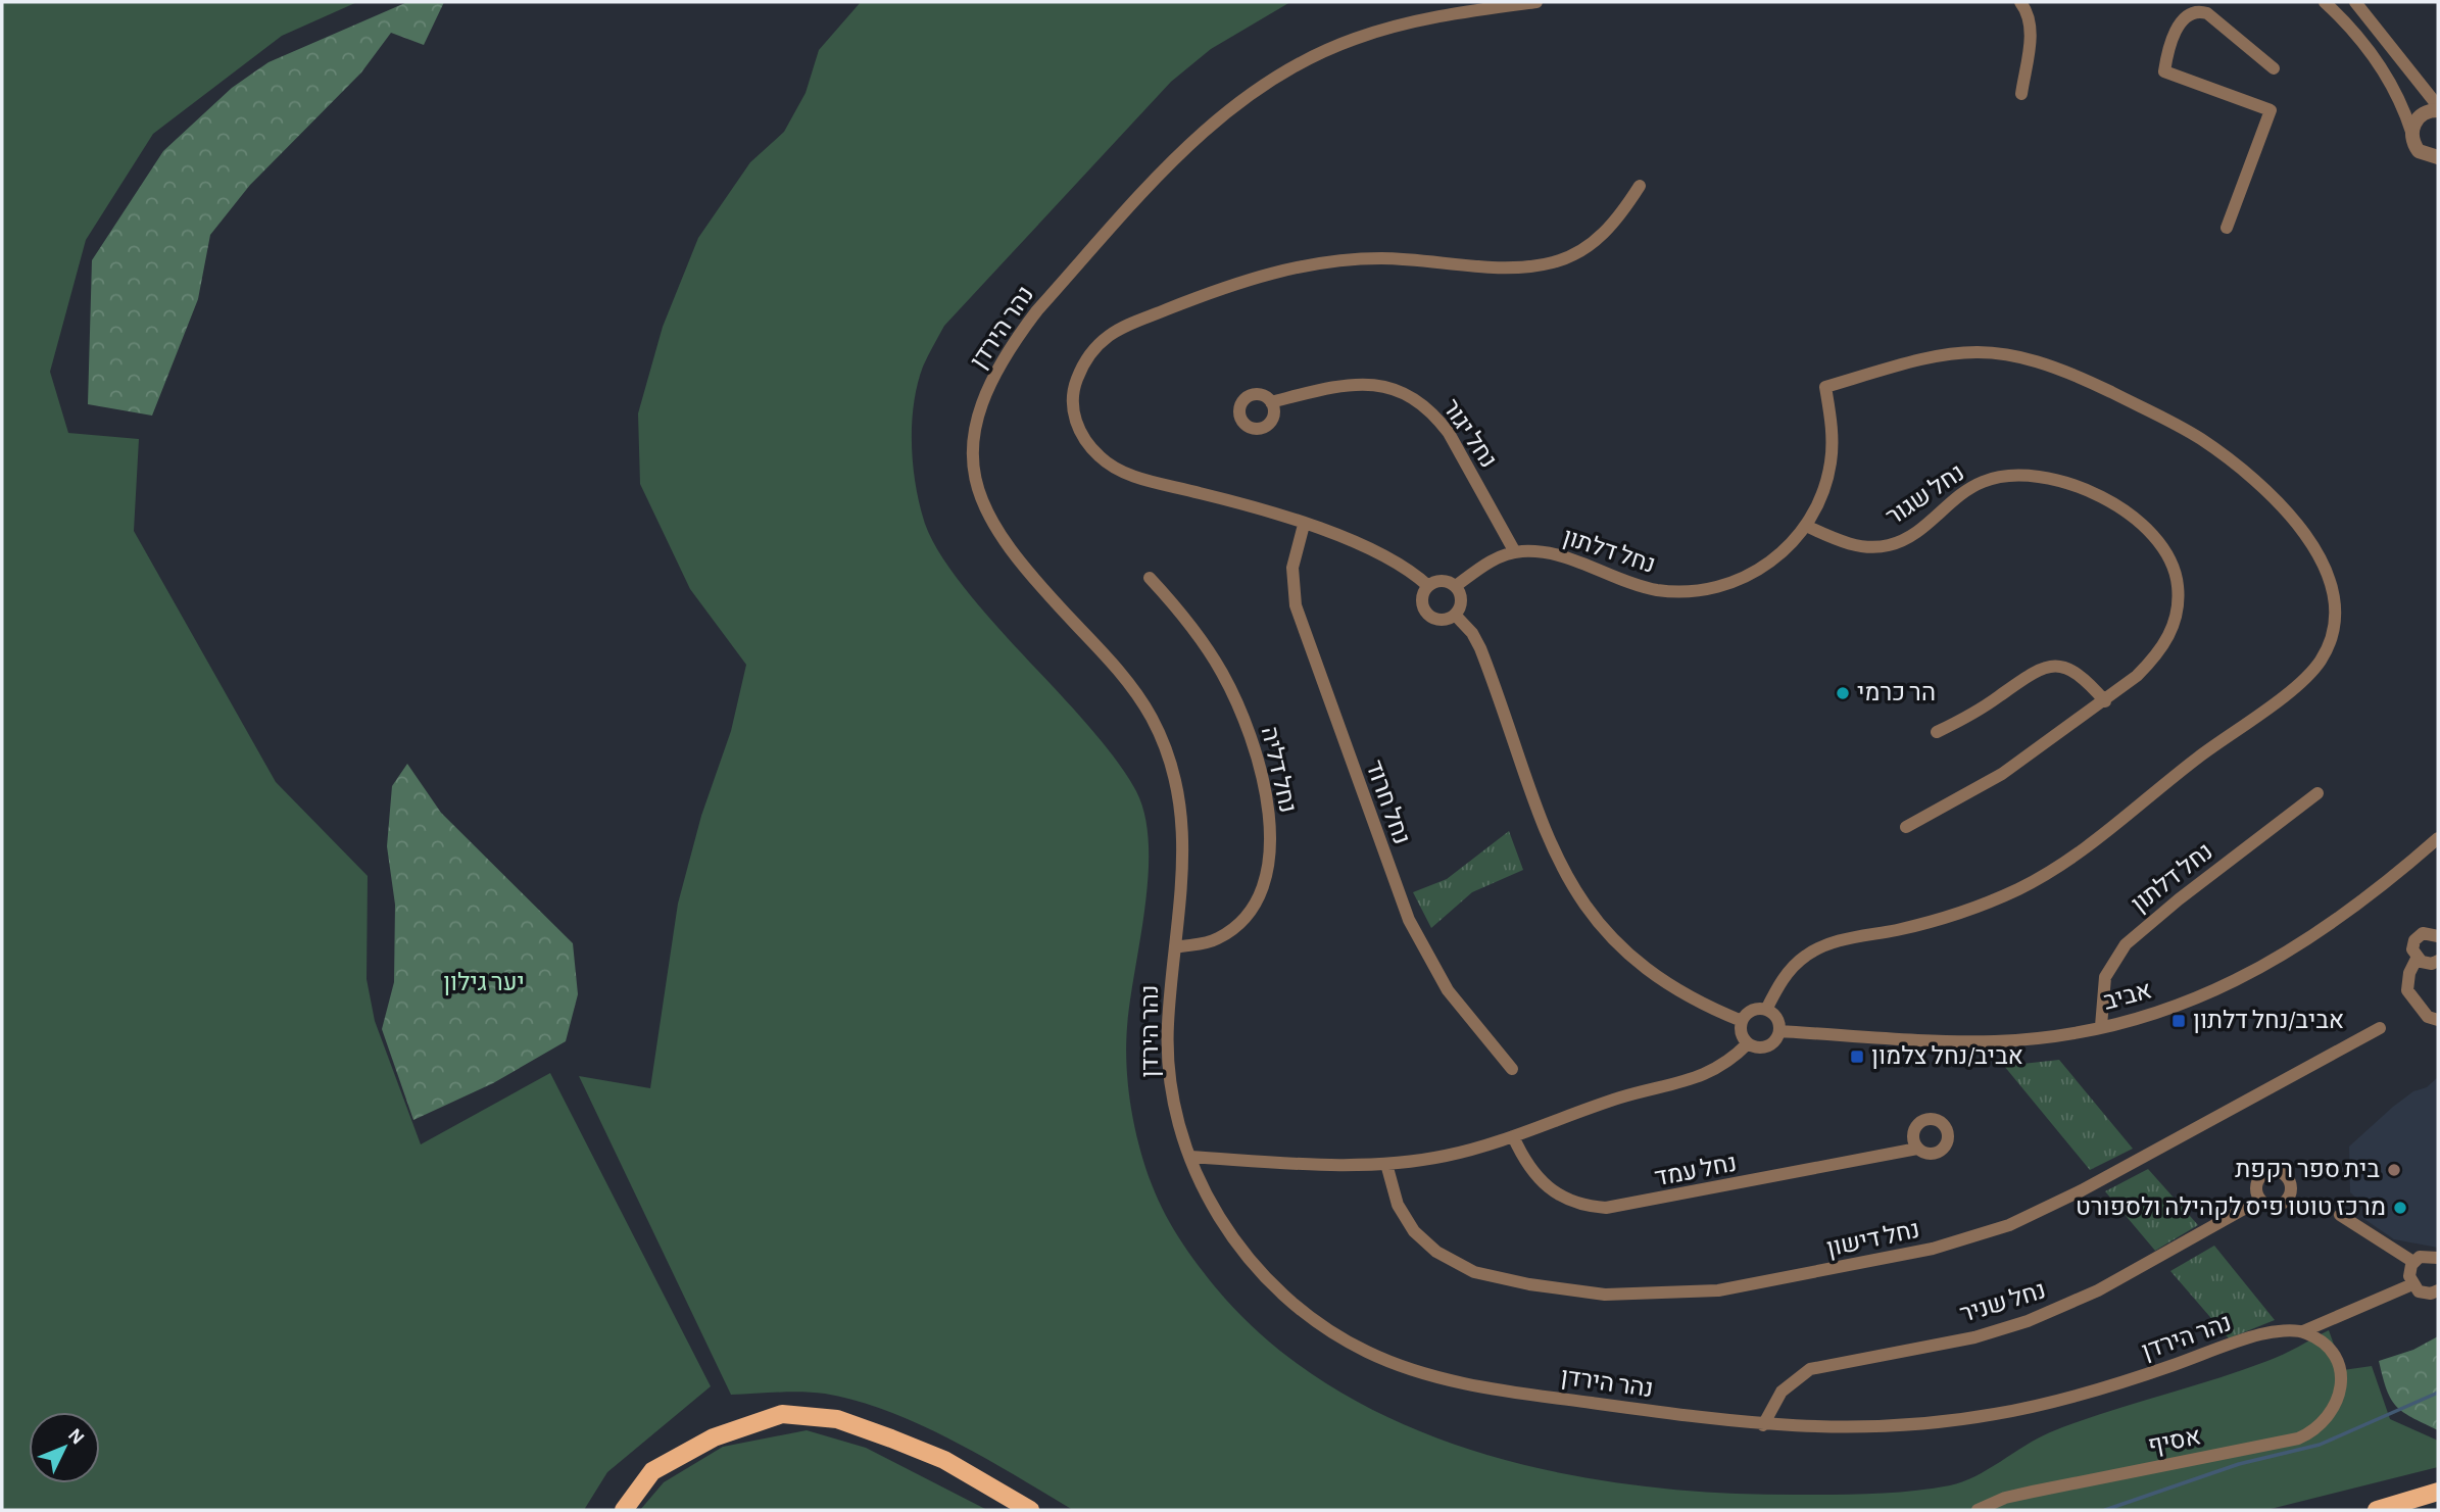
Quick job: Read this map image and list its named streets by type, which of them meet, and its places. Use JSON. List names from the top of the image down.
{
  "streets": {
    "street": [
      "נהר הירדן",
      "נחל יגור",
      "נחל שגור",
      "נחל דלתון",
      "נחל דליה",
      "נחל חרוד",
      "אביב",
      "נחל עמד",
      "נחל דישון",
      "נחל שניר",
      "אסיף"
    ]
  },
  "crossings": [
    ["נהר הירדן", "נחל דליה"],
    ["נהר הירדן", "נחל שניר"],
    ["נהר הירדן", "אסיף"],
    ["נחל יגור", "נחל דלתון"],
    ["נחל שגור", "נחל דלתון"],
    ["נחל דלתון", "אביב"]
  ],
  "parks": ["יער גילון"],
  "places": {
    "other": ["הר כרמי", "בית ספר רקפת", "מרכז טוטו פיס לקהילה ולספורט"],
    "transit": ["אביב/נחל דלתון", "אביב/נחל צלמון"]
  },
  "north": "top right"
}
